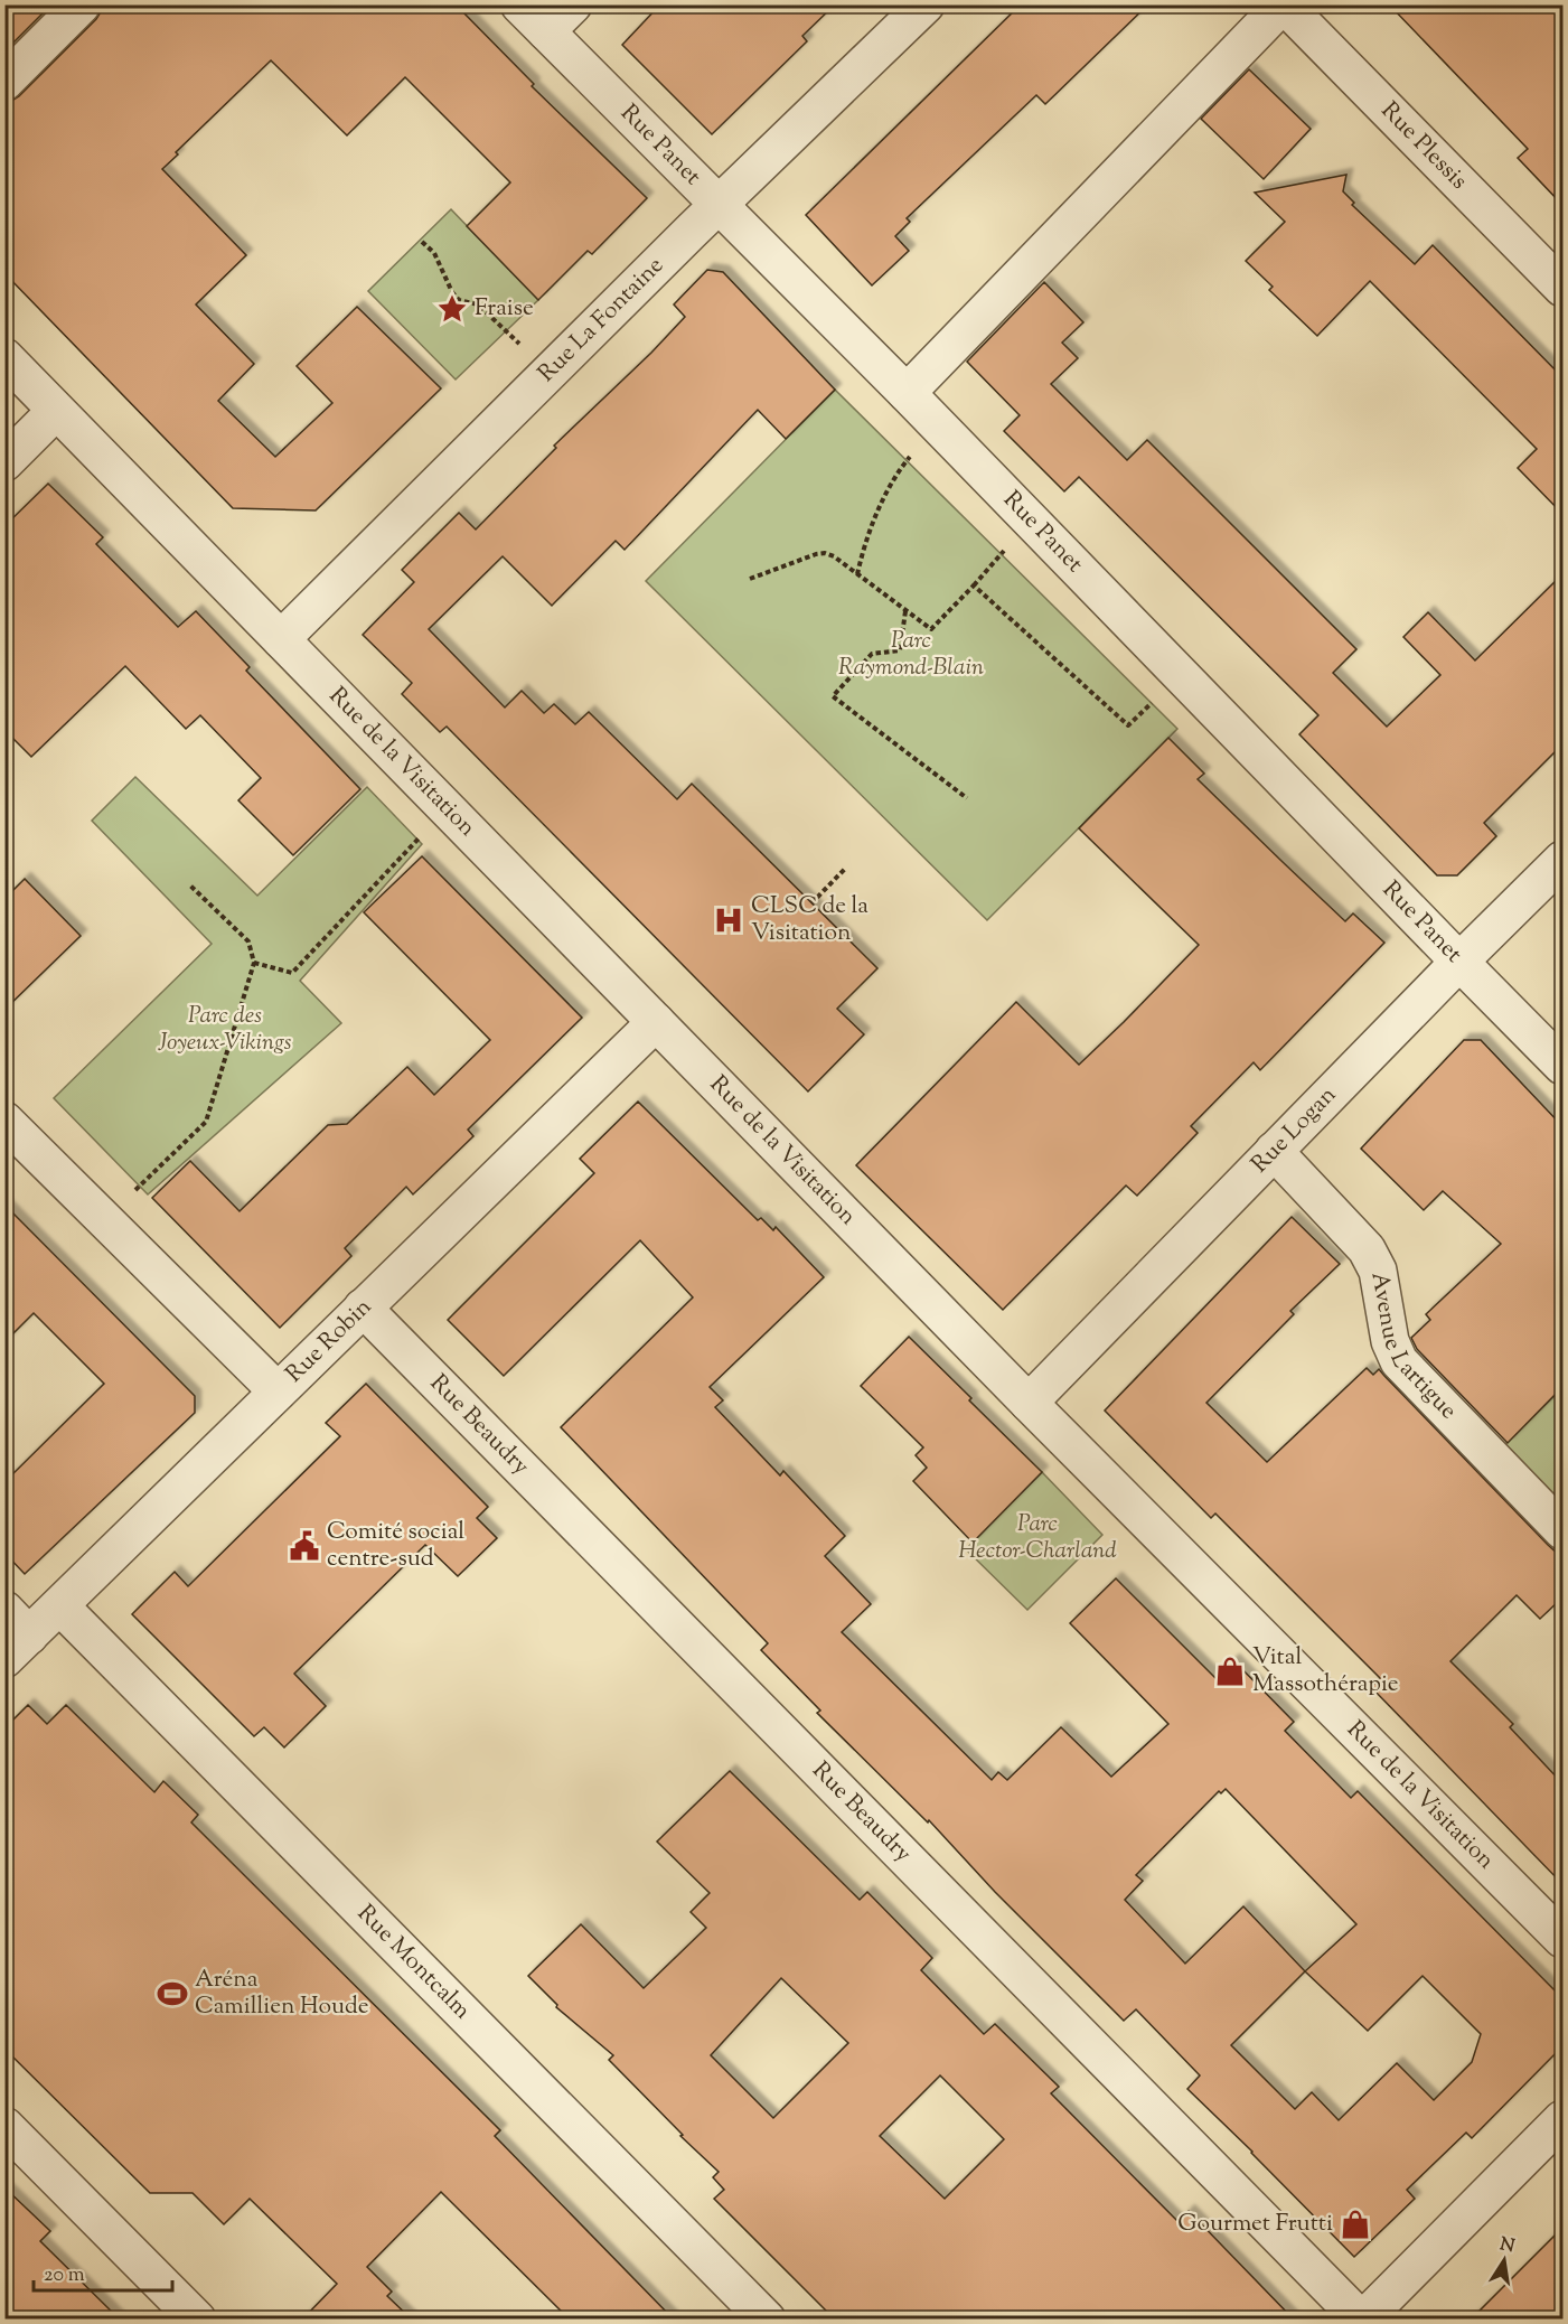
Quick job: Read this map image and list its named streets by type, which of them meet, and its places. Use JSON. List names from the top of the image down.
{
  "streets": {
    "street": [
      "Rue Panet",
      "Rue Plessis",
      "Rue La Fontaine",
      "Rue de la Visitation",
      "Rue Logan",
      "Rue Robin",
      "Avenue Lartigue",
      "Rue Beaudry",
      "Rue Montcalm"
    ]
  },
  "crossings": [
    ["Rue Panet", "Rue La Fontaine"],
    ["Rue Panet", "Rue Logan"],
    ["Rue La Fontaine", "Rue de la Visitation"],
    ["Rue de la Visitation", "Rue Logan"],
    ["Rue de la Visitation", "Rue Robin"],
    ["Rue Logan", "Avenue Lartigue"],
    ["Rue Robin", "Rue Beaudry"],
    ["Rue Robin", "Rue Montcalm"]
  ],
  "parks": ["Parc Raymond-Blain", "Parc des Joyeux-Vikings", "Parc Hector-Charland"],
  "places": {
    "place": ["Fraise"],
    "hospital": ["CLSC de la Visitation"],
    "public building": ["Comité social centre-sud"],
    "shop": ["Vital Massothérapie", "Gourmet Frutti"],
    "sports": ["Aréna Camillien Houde"]
  },
  "scale_bar": "20 m",
  "north": "top"
}
